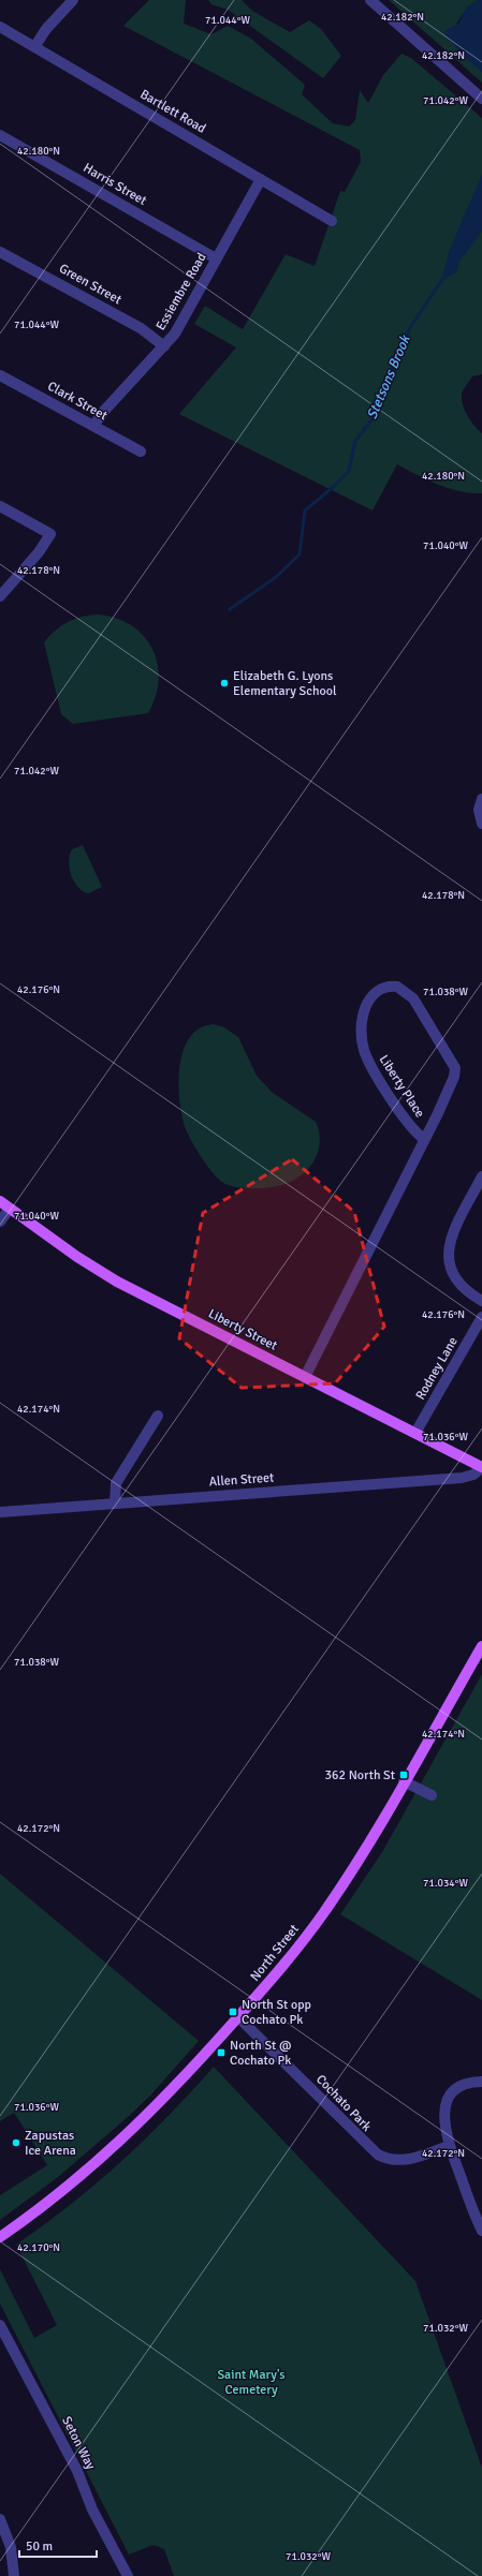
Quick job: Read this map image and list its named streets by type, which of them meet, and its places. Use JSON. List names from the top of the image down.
{
  "streets": {
    "main road": ["Liberty Street", "North Street"],
    "street": [
      "Bartlett Road",
      "Harris Street",
      "Green Street",
      "Essiembre Road",
      "Clark Street",
      "Liberty Place",
      "Rodney Lane",
      "Allen Street",
      "Cochato Park",
      "Seton Way"
    ]
  },
  "crossings": [
    ["Bartlett Road", "Essiembre Road"],
    ["Harris Street", "Essiembre Road"],
    ["Green Street", "Essiembre Road"],
    ["Essiembre Road", "Clark Street"],
    ["Liberty Place", "Liberty Street"],
    ["Liberty Street", "Rodney Lane"],
    ["Liberty Street", "Allen Street"],
    ["North Street", "Cochato Park"]
  ],
  "water": ["Stetsons Brook"],
  "parks": ["Saint Mary's Cemetery"],
  "places": {
    "other": ["Elizabeth G. Lyons Elementary School", "Zapustas Ice Arena"],
    "transit": ["362 North St", "North St opp Cochato Pk", "North St @ Cochato Pk"]
  },
  "scale_bar": "50 m",
  "coordinates": [
    "42.182°N",
    "71.044°W",
    "71.042°W",
    "42.180°N",
    "71.040°W",
    "42.178°N",
    "42.176°N",
    "71.038°W",
    "42.174°N",
    "71.036°W",
    "42.172°N",
    "71.034°W",
    "42.170°N",
    "71.032°W"
  ]
}
